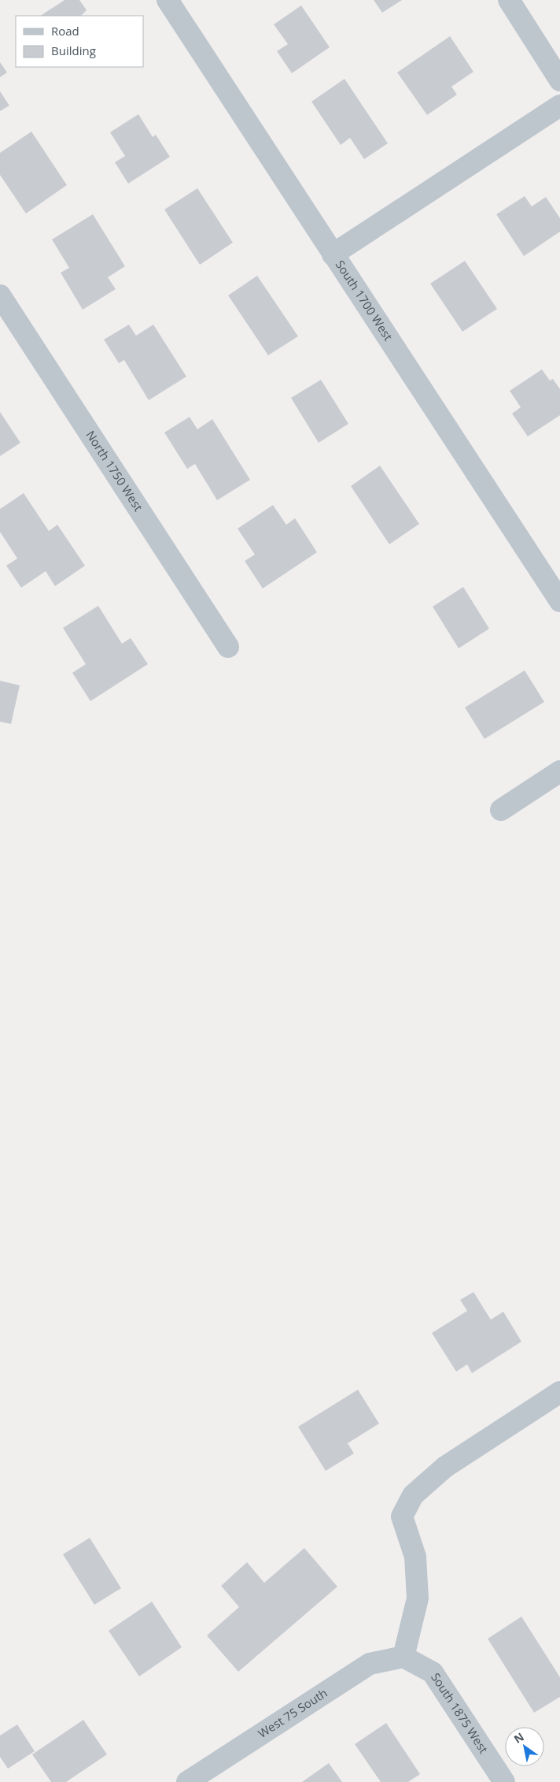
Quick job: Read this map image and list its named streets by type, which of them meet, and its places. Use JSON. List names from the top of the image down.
{
  "streets": {
    "street": [
      "South 1700 West",
      "North 1750 West",
      "West 75 South",
      "South 1875 West"
    ]
  },
  "crossings": [
    ["West 75 South", "South 1875 West"]
  ],
  "legend": ["Road", "Building"],
  "north": "top left"
}
